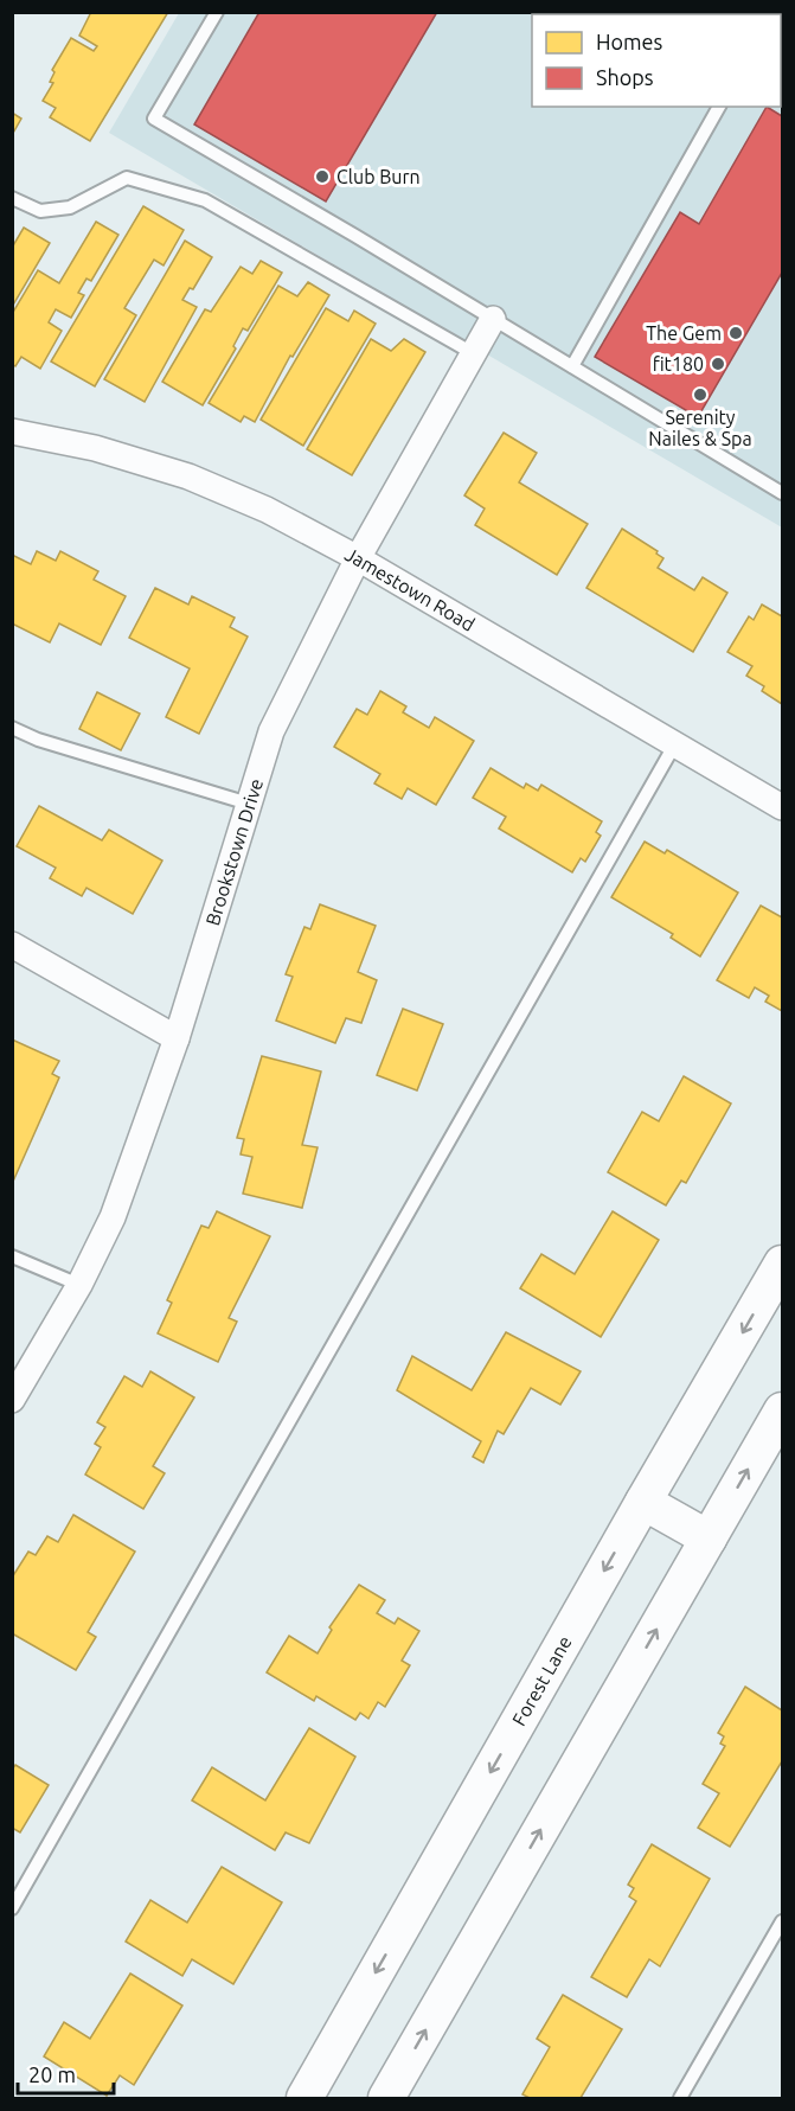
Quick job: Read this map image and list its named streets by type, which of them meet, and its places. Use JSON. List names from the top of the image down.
{
  "streets": {
    "main road": ["Forest Lane"],
    "street": ["Jamestown Road", "Brookstown Drive"]
  },
  "crossings": [
    ["Jamestown Road", "Brookstown Drive"]
  ],
  "places": [
    "Club Burn",
    "The Gem",
    "fit180",
    "Serenity Nailes & Spa"
  ],
  "legend": ["Homes", "Shops"],
  "scale_bar": "20 m"
}
